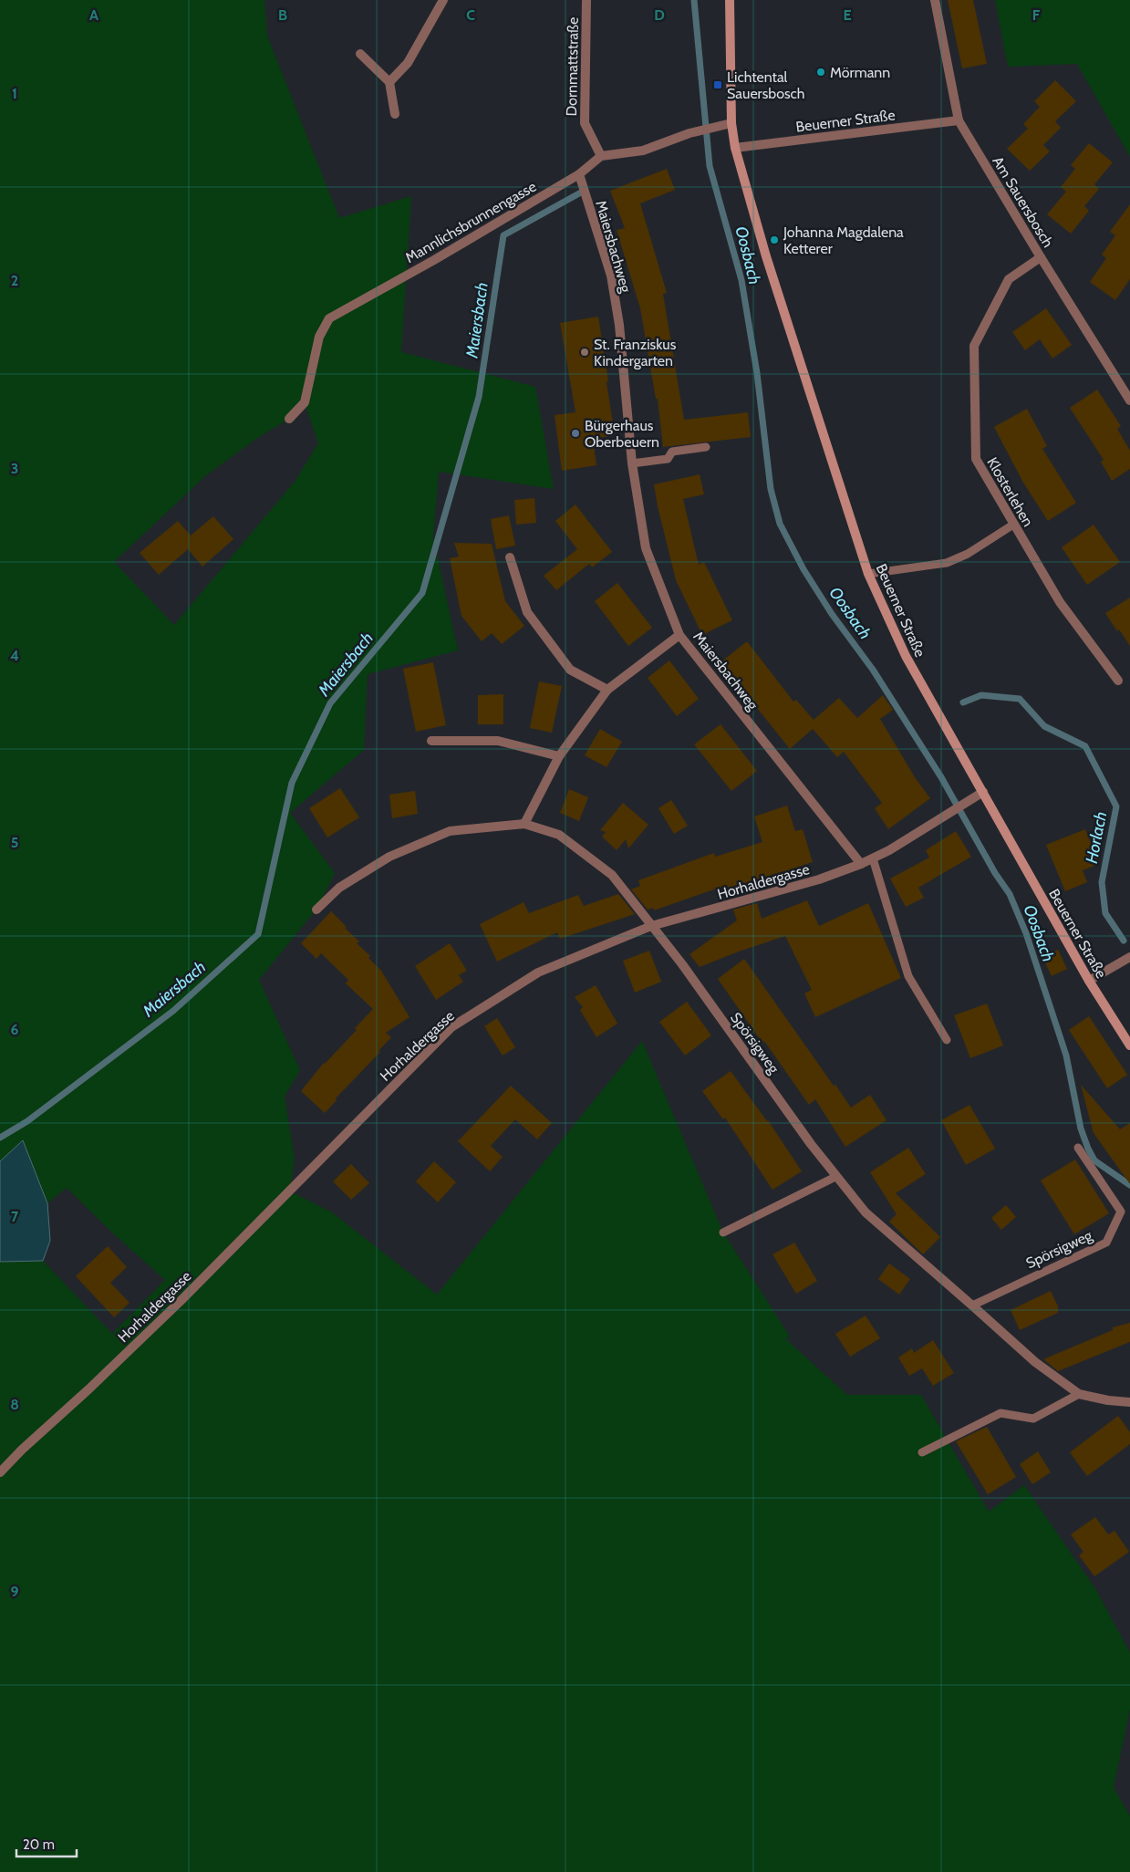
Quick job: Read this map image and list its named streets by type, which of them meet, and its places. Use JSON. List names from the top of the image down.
{
  "streets": {
    "main road": ["Beuerner Straße"],
    "street": [
      "Dornmattstraße",
      "Am Sauersbosch",
      "Mannlichsbrunnengasse",
      "Maiersbachweg",
      "Klosterlehen",
      "Horhaldergasse",
      "Spörsigweg"
    ]
  },
  "crossings": [
    ["Dornmattstraße", "Mannlichsbrunnengasse"],
    ["Beuerner Straße", "Am Sauersbosch"],
    ["Beuerner Straße", "Horhaldergasse"],
    ["Am Sauersbosch", "Klosterlehen"],
    ["Mannlichsbrunnengasse", "Maiersbachweg"],
    ["Maiersbachweg", "Horhaldergasse"],
    ["Horhaldergasse", "Spörsigweg"]
  ],
  "water": ["Oosbach", "Maiersbach", "Horlach"],
  "places": {
    "other": [
      "Mörmann",
      "Johanna Magdalena Ketterer",
      "St. Franziskus Kindergarten",
      "Bürgerhaus Oberbeuern"
    ],
    "transit": ["Lichtental Sauersbosch"]
  },
  "scale_bar": "20 m",
  "grid": {
    "columns": [
      "A",
      "B",
      "C",
      "D",
      "E",
      "F"
    ],
    "rows": [
      "1",
      "2",
      "3",
      "4",
      "5",
      "6",
      "7",
      "8",
      "9"
    ]
  }
}
